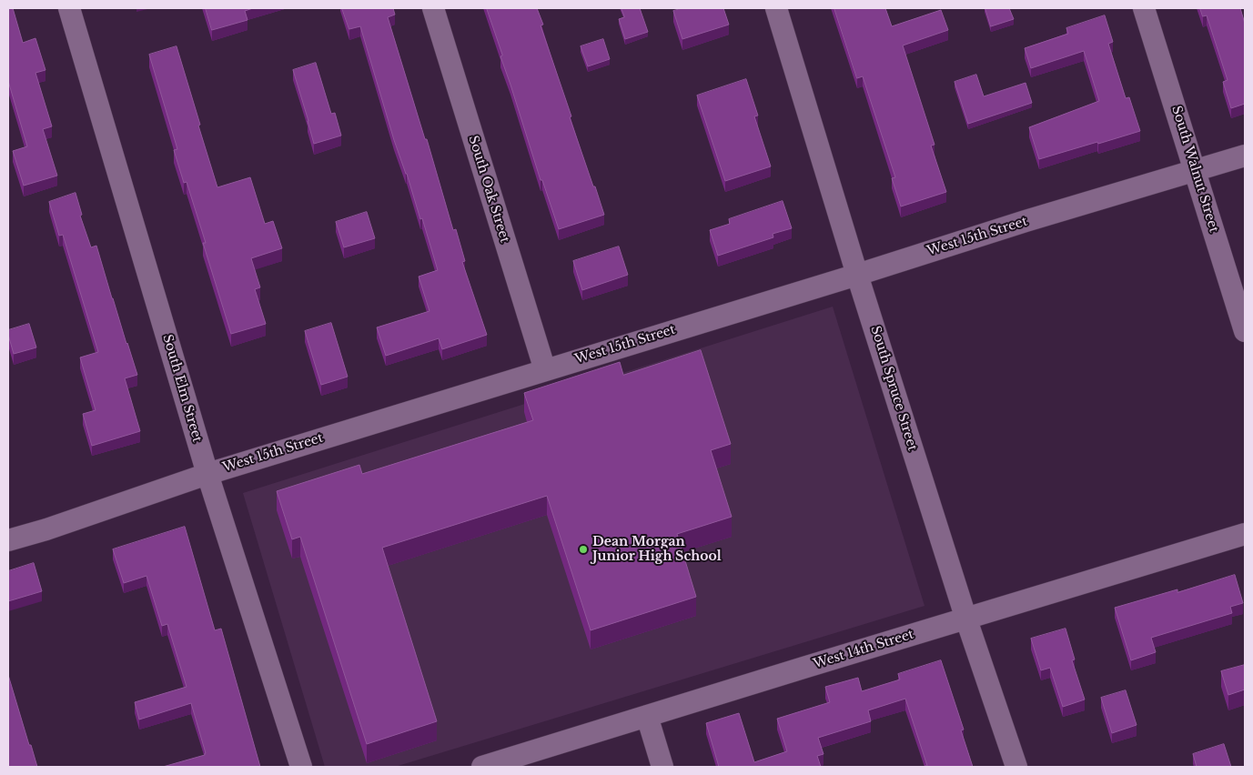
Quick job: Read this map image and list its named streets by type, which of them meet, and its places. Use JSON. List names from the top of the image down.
{
  "streets": {
    "street": [
      "South Walnut Street",
      "South Oak Street",
      "West 15th Street",
      "South Elm Street",
      "South Spruce Street",
      "West 14th Street"
    ]
  },
  "crossings": [
    ["South Walnut Street", "West 15th Street"],
    ["South Oak Street", "West 15th Street"],
    ["West 15th Street", "South Elm Street"],
    ["West 15th Street", "South Spruce Street"],
    ["South Spruce Street", "West 14th Street"]
  ],
  "places": ["Dean Morgan Junior High School"]
}
